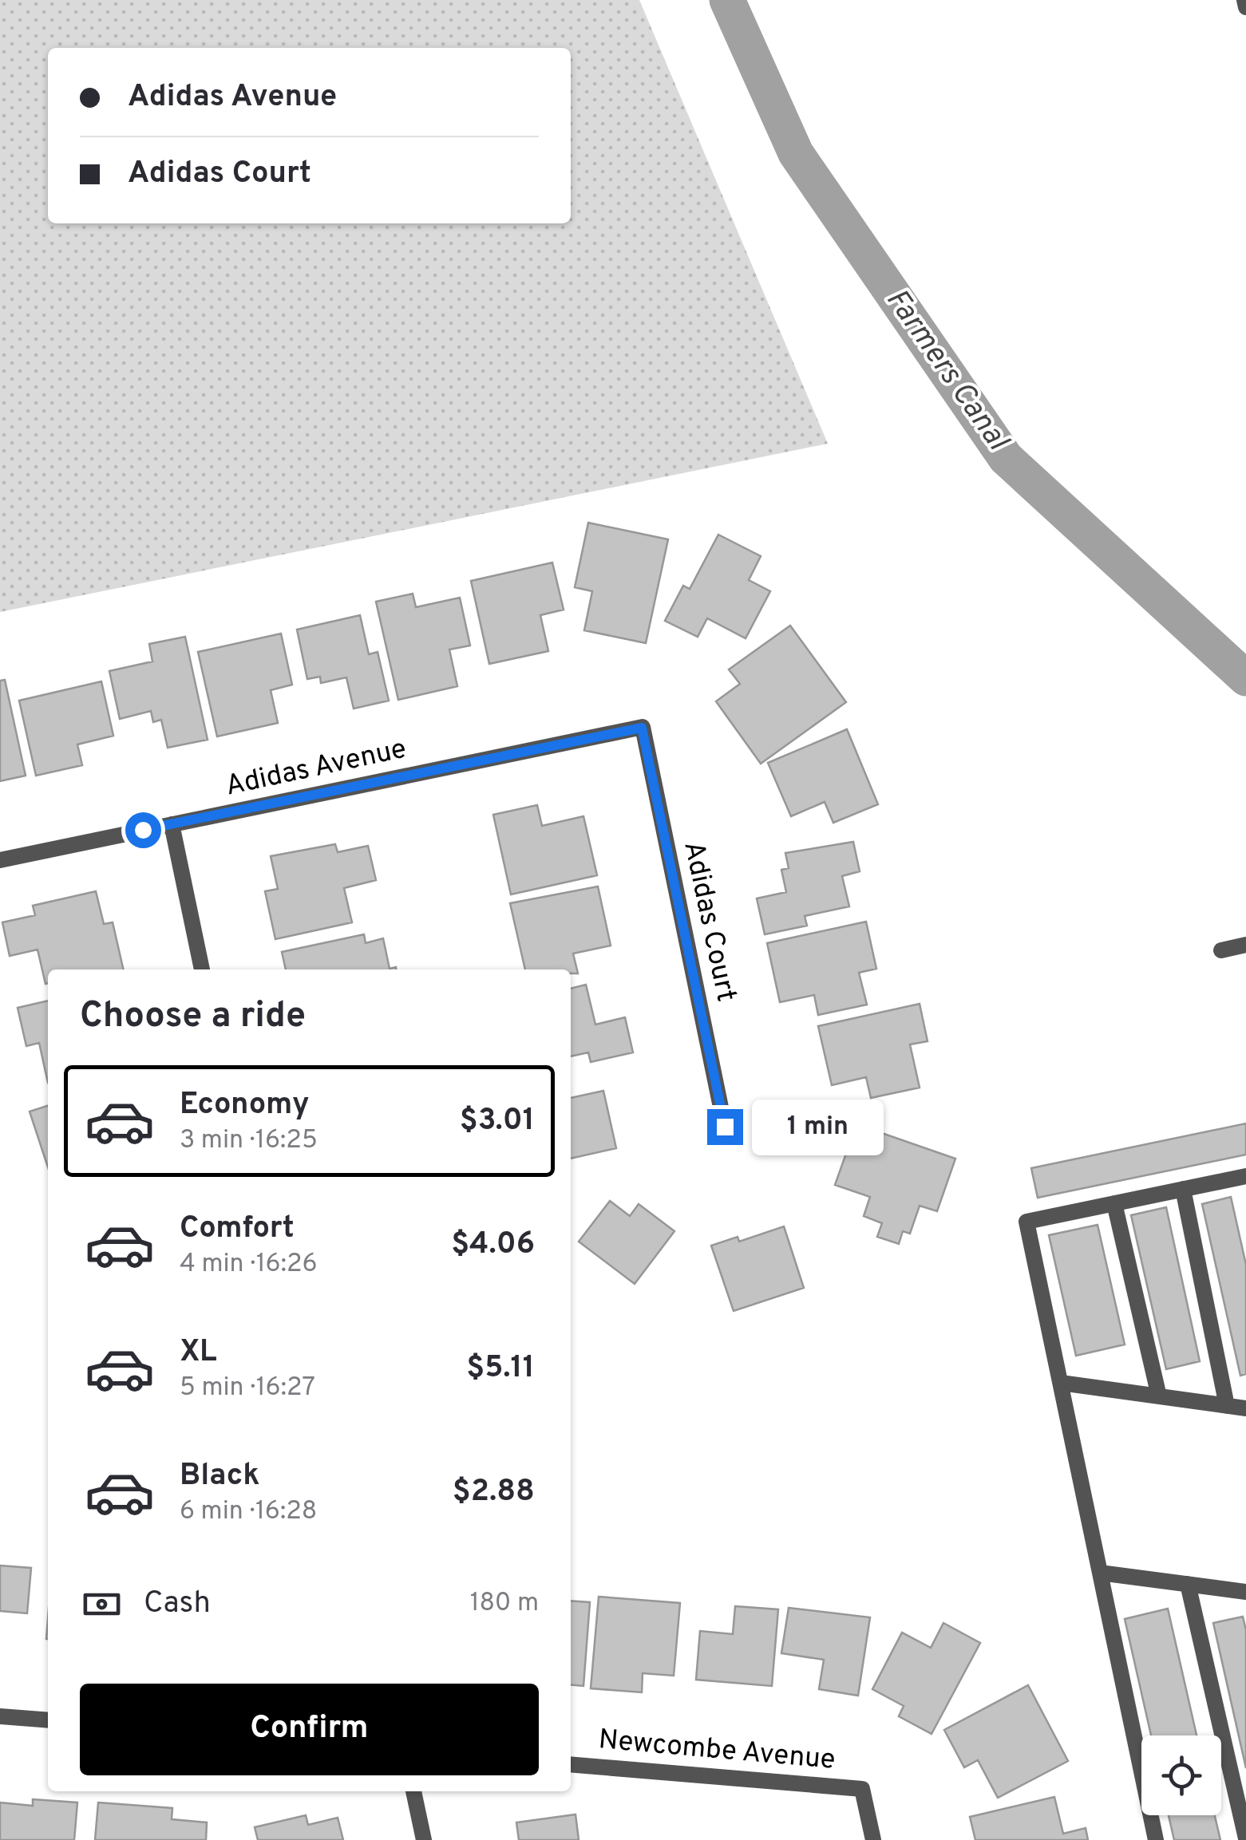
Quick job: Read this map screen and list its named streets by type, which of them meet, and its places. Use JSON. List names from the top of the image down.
{
  "streets": {
    "street": ["Adidas Avenue", "Adidas Court", "Newcombe Avenue"]
  },
  "crossings": [
    ["Adidas Avenue", "Adidas Court"]
  ],
  "water": ["Farmers Canal"],
  "page": {
    "banner": ["Adidas Avenue", "Adidas Court"],
    "heading": "Choose a ride",
    "list": [
      {
        "name": "Economy",
        "note": "3 min · 16:25",
        "value": "$3.01"
      },
      {
        "name": "Comfort",
        "note": "4 min · 16:26",
        "value": "$4.06"
      },
      {
        "name": "XL",
        "note": "5 min · 16:27",
        "value": "$5.11"
      },
      {
        "name": "Black",
        "note": "6 min · 16:28",
        "value": "$2.88"
      }
    ],
    "bubble": "1 min",
    "pay": ["Cash", "180 m"],
    "buttons": "Confirm"
  }
}
